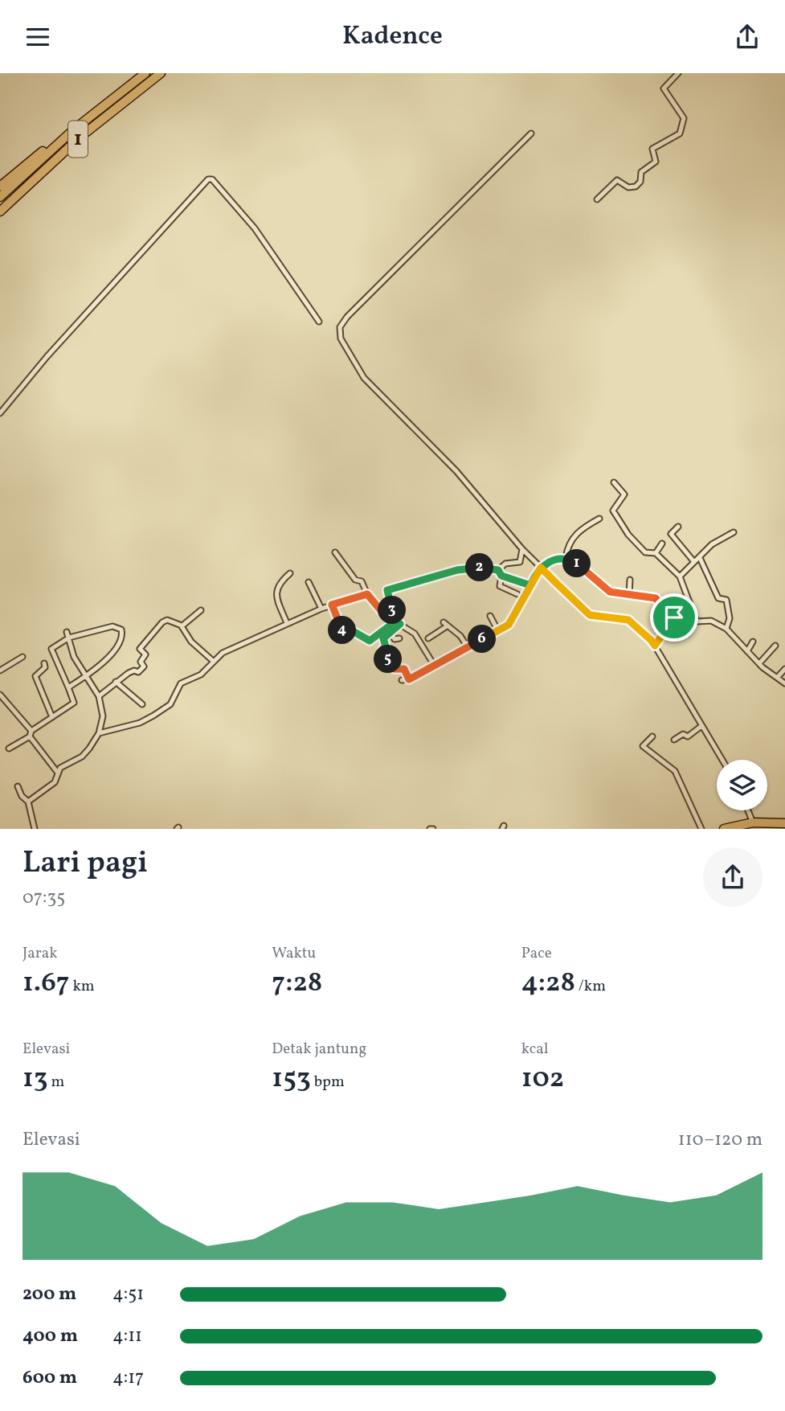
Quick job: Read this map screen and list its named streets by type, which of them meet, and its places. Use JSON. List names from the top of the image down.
{
  "streets": {
    "highway": ["1"]
  },
  "page": {
    "header": "Kadence",
    "pins": [
      "1",
      "2",
      "3",
      "4",
      "6",
      "5"
    ],
    "heading": ["Lari pagi", "07:35"],
    "stats": [
      ["Jarak", "1.67 km"],
      ["Waktu", "7:28"],
      ["Pace", "4:28 /km"],
      ["Elevasi", "13 m"],
      ["Detak jantung", "153 bpm"],
      ["kcal", "102"]
    ],
    "chart": ["Elevasi", "110–120 m"],
    "list": [
      {
        "name": "200 m",
        "note": "4:51"
      },
      {
        "name": "400 m",
        "note": "4:11"
      },
      {
        "name": "600 m",
        "note": "4:17"
      }
    ]
  }
}
